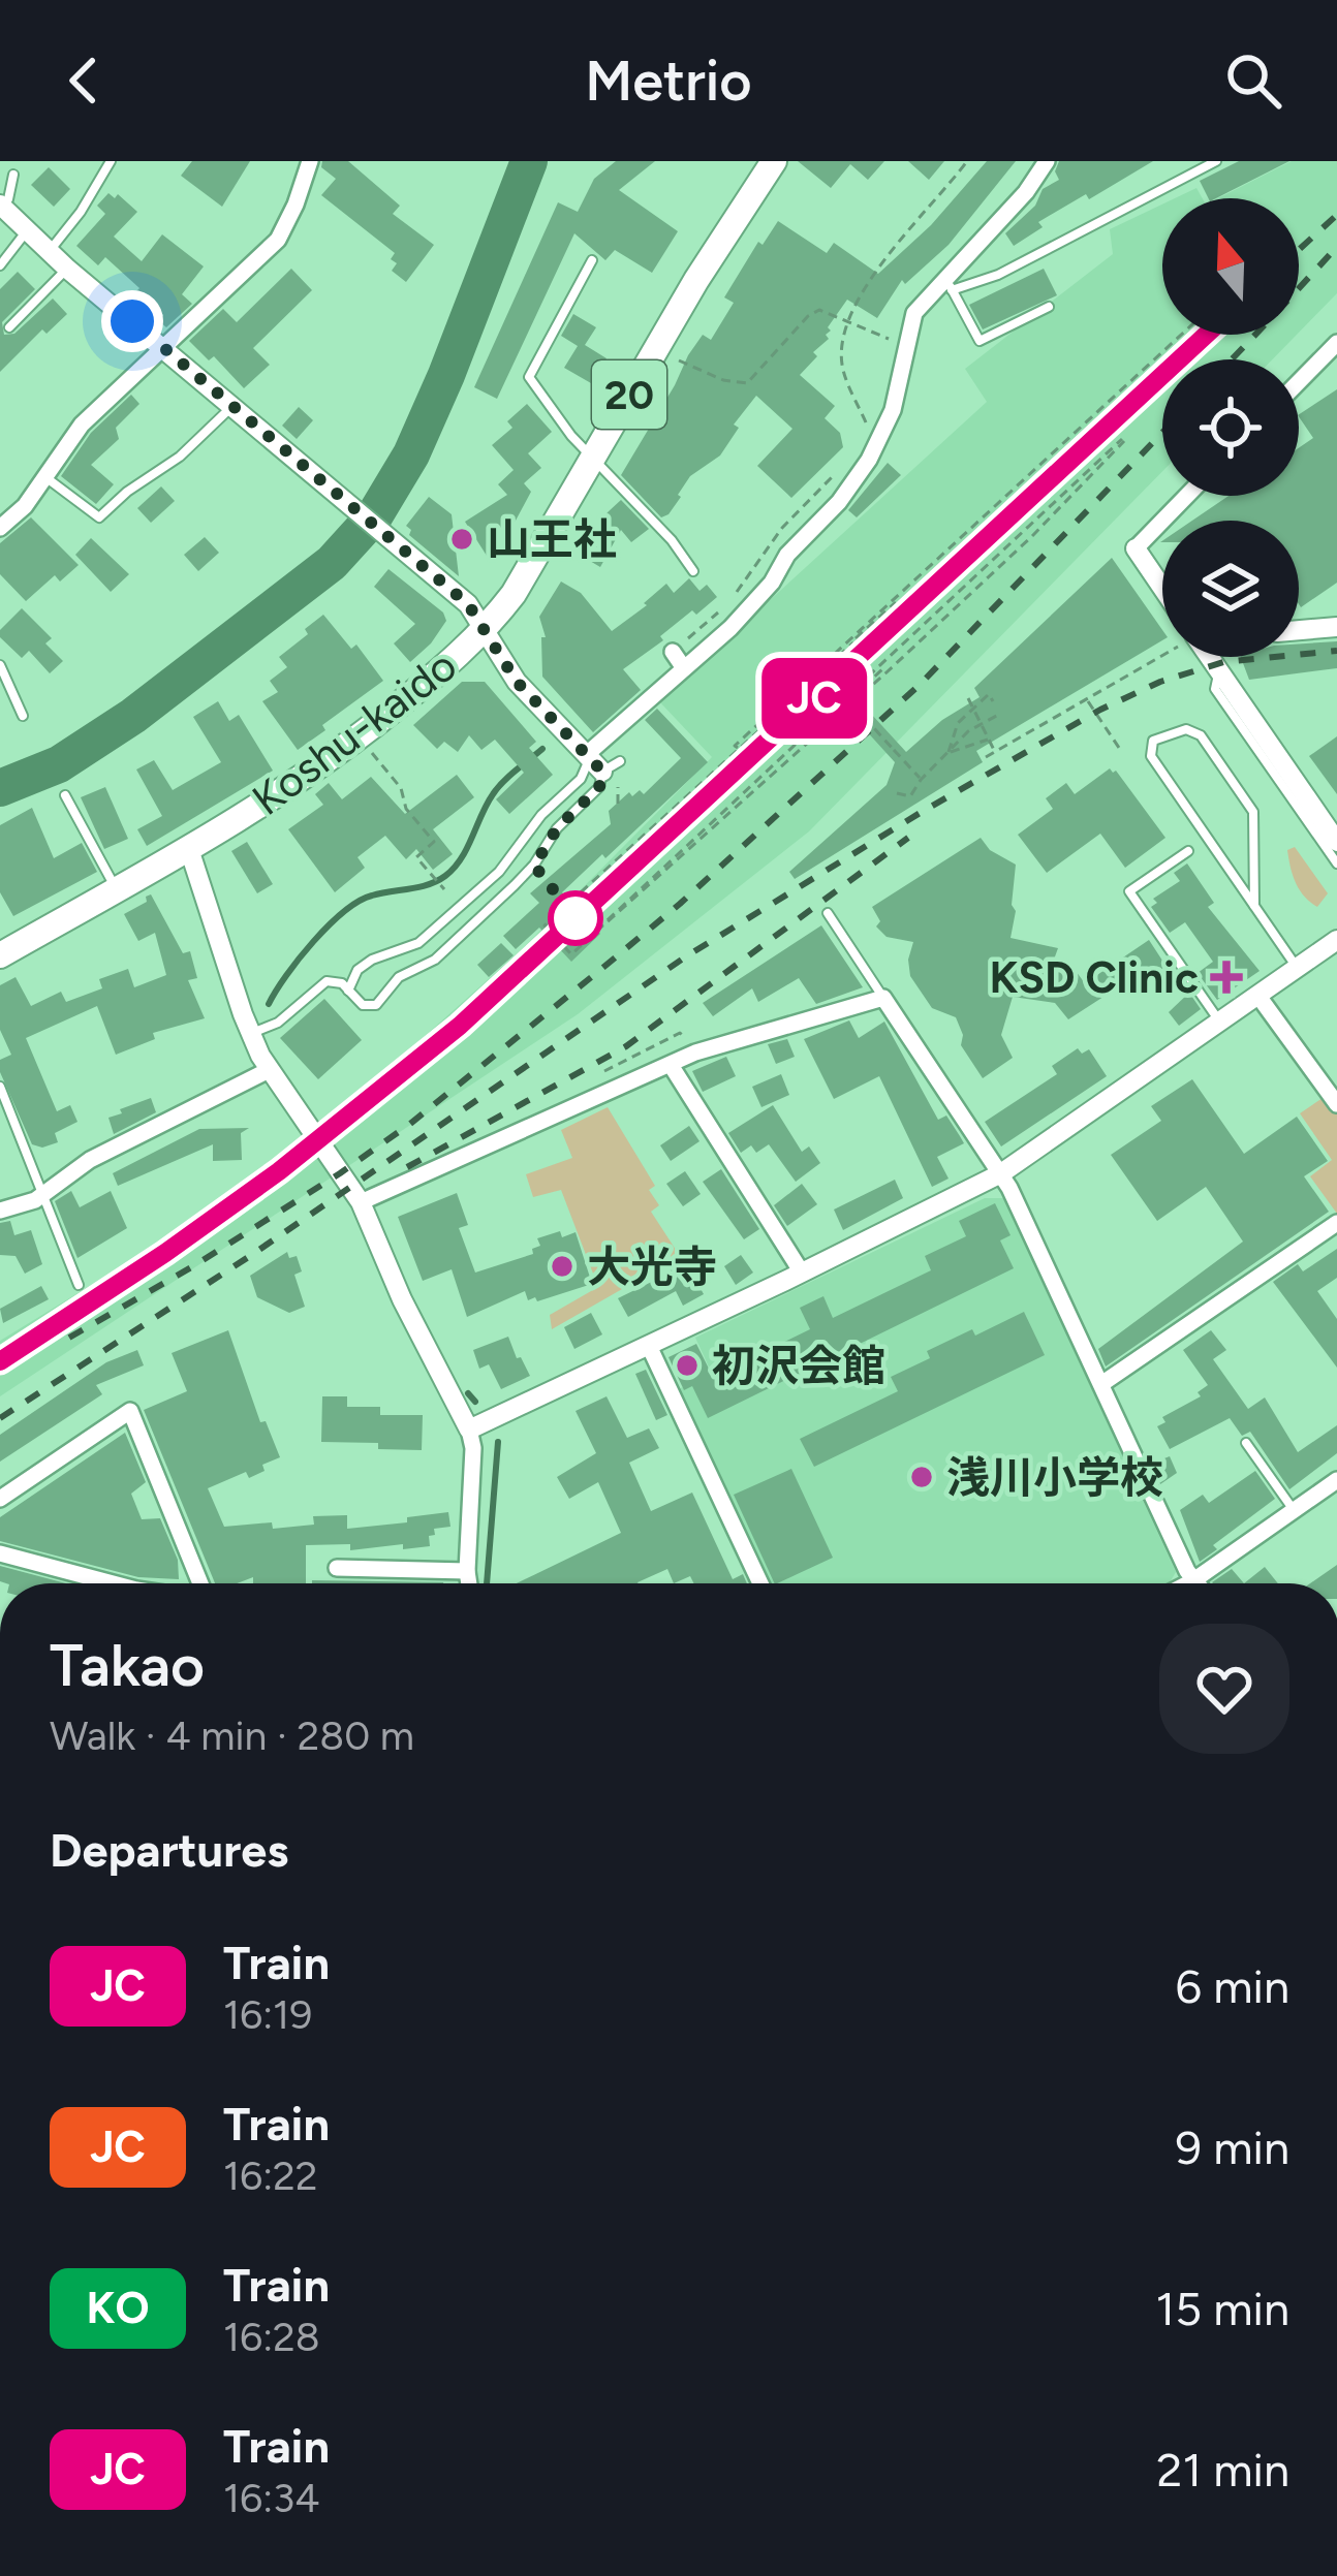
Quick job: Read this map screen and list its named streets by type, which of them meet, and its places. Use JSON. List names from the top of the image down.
{
  "streets": {
    "highway": ["20", "Koshu-kaido"]
  },
  "places": {
    "other": [
      "山王社",
      "大光寺",
      "初沢会館",
      "浅川小学校"
    ],
    "health": ["KSD Clinic"]
  },
  "north": "top",
  "page": {
    "header": "Metrio",
    "on_map": "JC",
    "heading": [
      ["Takao", "Walk · 4 min · 280 m"],
      "Departures"
    ],
    "list": [
      {
        "mark": "JC",
        "name": "Train",
        "note": "16:19",
        "value": "6 min"
      },
      {
        "mark": "JC",
        "name": "Train",
        "note": "16:22",
        "value": "9 min"
      },
      {
        "mark": "KO",
        "name": "Train",
        "note": "16:28",
        "value": "15 min"
      },
      {
        "mark": "JC",
        "name": "Train",
        "note": "16:34",
        "value": "21 min"
      }
    ]
  }
}
